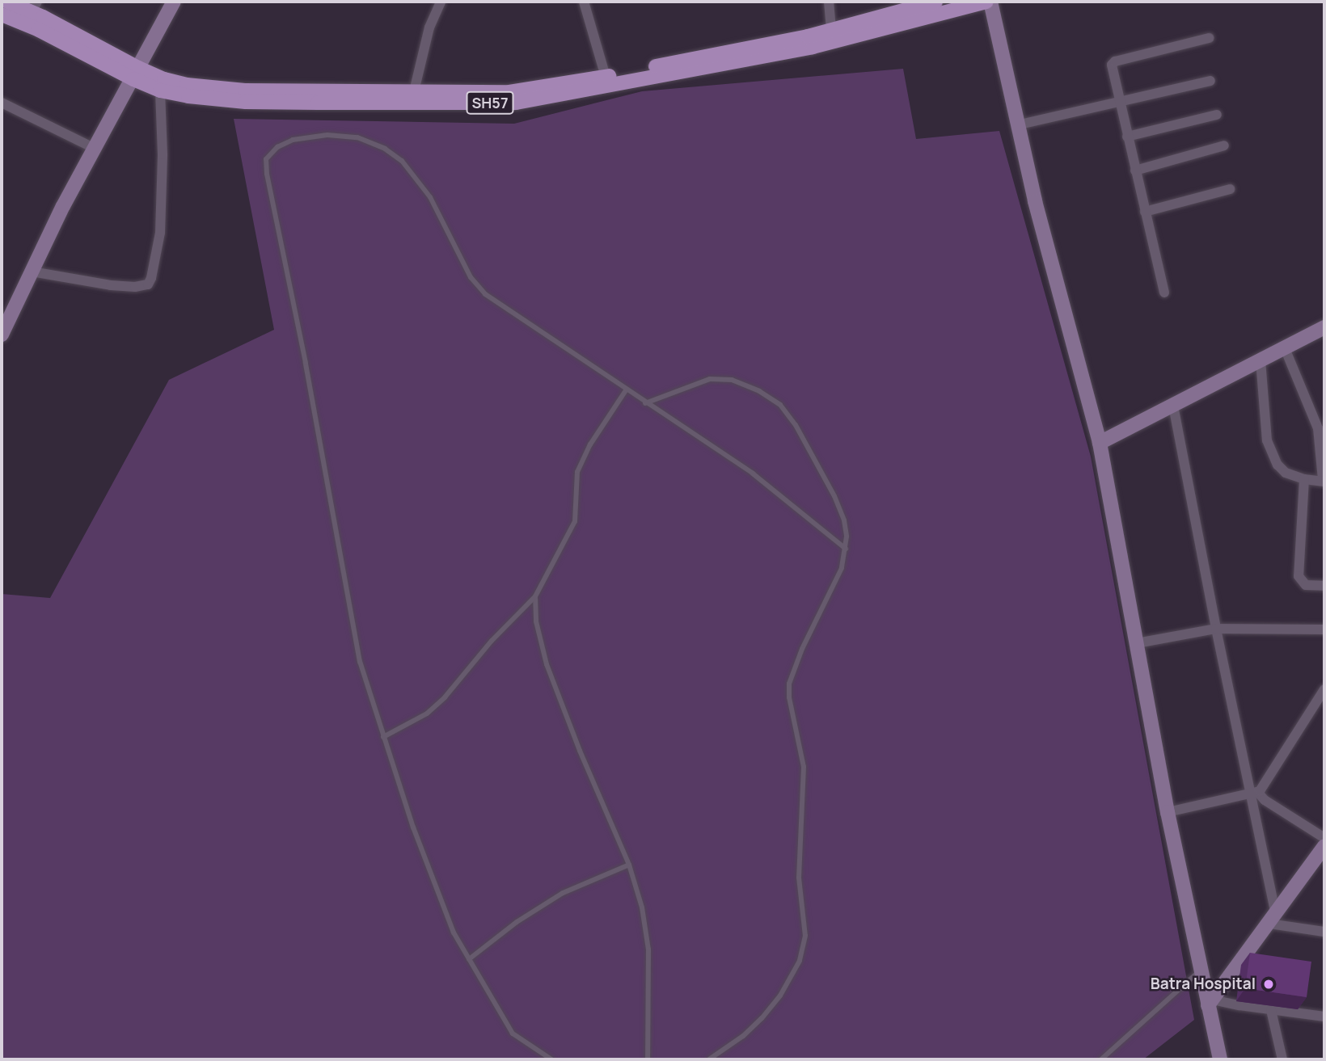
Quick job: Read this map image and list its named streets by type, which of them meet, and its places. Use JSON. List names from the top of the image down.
{
  "streets": {
    "main road": ["SH57"]
  },
  "places": ["Batra Hospital"]
}
